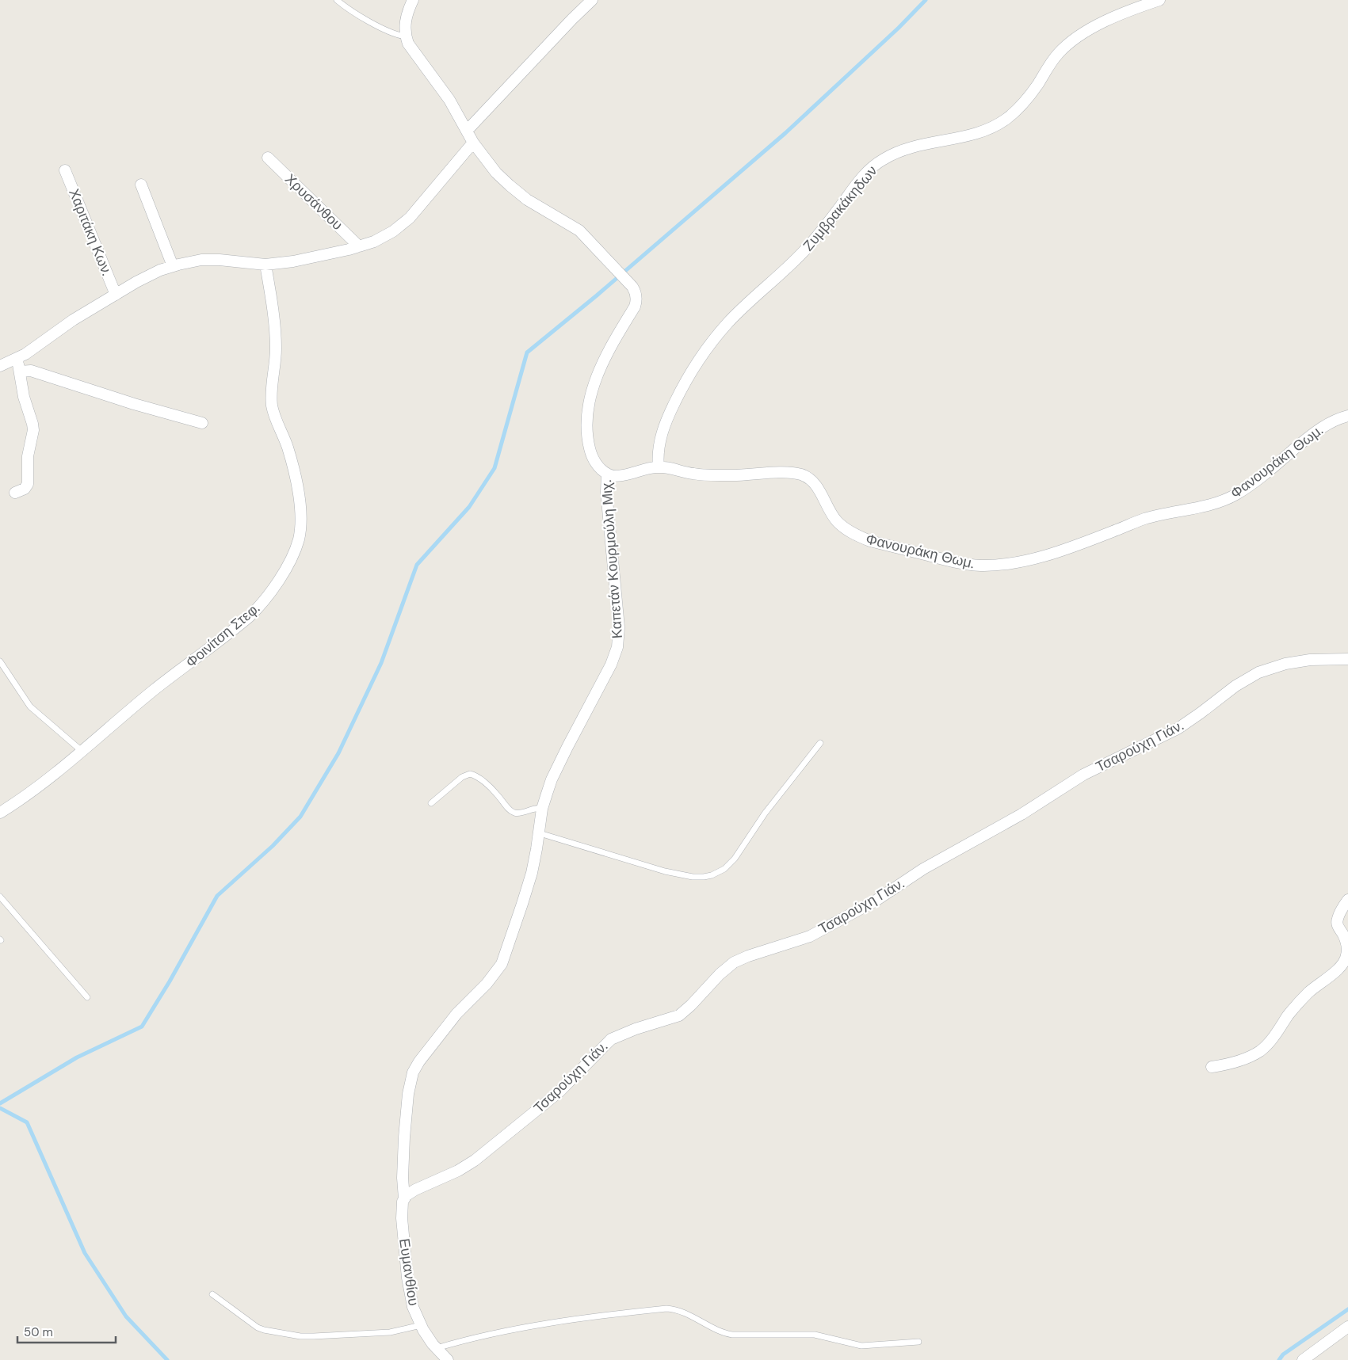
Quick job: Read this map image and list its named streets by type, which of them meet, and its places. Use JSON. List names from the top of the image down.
{
  "streets": {
    "street": [
      "Χρυσάνθου",
      "Ζυμβρακάκηδων",
      "Χαριτάκη Κων.",
      "Φανουράκη Θωμ.",
      "Καπετάν Κουρμούλη Μιχ.",
      "Φοινίτση Στεφ.",
      "Τσαρούχη Γιάν.",
      "Ευμανθίου"
    ]
  },
  "crossings": [
    ["Ζυμβρακάκηδων", "Φανουράκη Θωμ."],
    ["Φανουράκη Θωμ.", "Καπετάν Κουρμούλη Μιχ."],
    ["Καπετάν Κουρμούλη Μιχ.", "Τσαρούχη Γιάν."],
    ["Καπετάν Κουρμούλη Μιχ.", "Ευμανθίου"],
    ["Τσαρούχη Γιάν.", "Ευμανθίου"]
  ],
  "scale_bar": "50 m"
}
